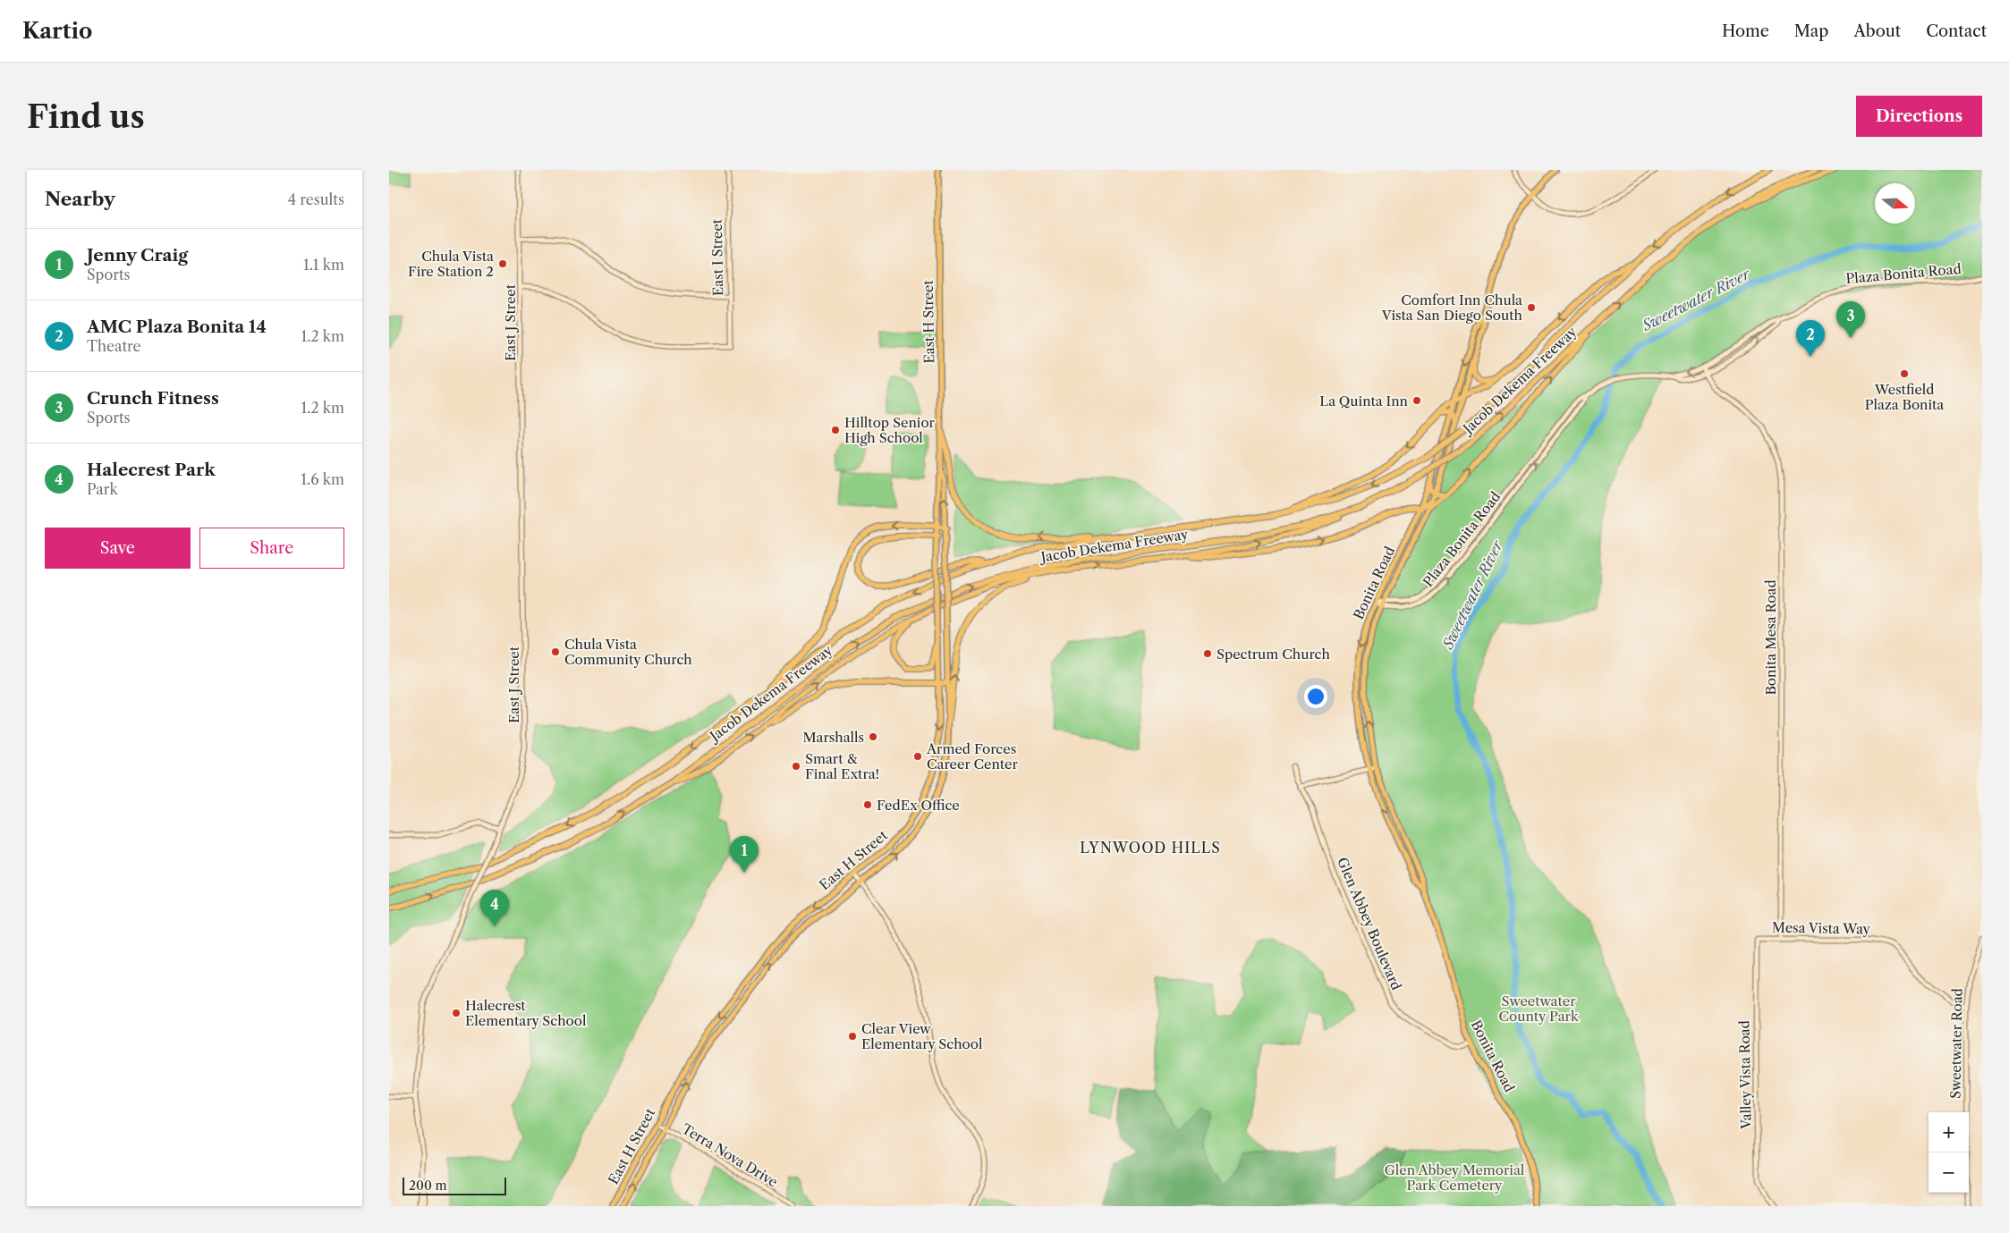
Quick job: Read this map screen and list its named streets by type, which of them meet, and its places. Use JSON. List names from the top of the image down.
{
  "streets": {
    "highway": ["Jacob Dekema Freeway"],
    "main road": ["East H Street", "Bonita Road"],
    "street": [
      "East I Street",
      "Plaza Bonita Road",
      "East J Street",
      "Bonita Mesa Road",
      "Glen Abbey Boulevard",
      "Mesa Vista Way",
      "Sweetwater Road",
      "Valley Vista Road",
      "Terra Nova Drive"
    ]
  },
  "crossings": [
    ["East I Street", "East J Street"],
    ["Plaza Bonita Road", "Bonita Road"],
    ["Plaza Bonita Road", "Bonita Mesa Road"],
    ["East H Street", "Terra Nova Drive"],
    ["Bonita Road", "Glen Abbey Boulevard"],
    ["Bonita Mesa Road", "Mesa Vista Way"],
    ["Mesa Vista Way", "Sweetwater Road"],
    ["Mesa Vista Way", "Valley Vista Road"]
  ],
  "districts": ["LYNWOOD HILLS"],
  "water": ["Sweetwater River"],
  "parks": ["Sweetwater County Park", "Glen Abbey Memorial Park Cemetery"],
  "places": [
    "Chula Vista Fire Station 2",
    "Comfort Inn Chula Vista San Diego South",
    "Westfield Plaza Bonita",
    "La Quinta Inn",
    "Hilltop Senior High School",
    "Chula Vista Community Church",
    "Spectrum Church",
    "Marshalls",
    "Armed Forces Career Center",
    "Smart & Final Extra!",
    "FedEx Office",
    "Halecrest Elementary School",
    "Clear View Elementary School"
  ],
  "scale_bar": "200 m",
  "north": "right",
  "page": {
    "header": "Kartio",
    "nav": [
      "Home",
      "Map",
      "About",
      "Contact"
    ],
    "buttons": [
      "Directions",
      ["Save", "Share"]
    ],
    "title": "Find us",
    "heading": ["Nearby", "4 results"],
    "list": [
      {
        "mark": "1",
        "name": "Jenny Craig",
        "note": "Sports",
        "value": "1.1 km"
      },
      {
        "mark": "2",
        "name": "AMC Plaza Bonita 14",
        "note": "Theatre",
        "value": "1.2 km"
      },
      {
        "mark": "3",
        "name": "Crunch Fitness",
        "note": "Sports",
        "value": "1.2 km"
      },
      {
        "mark": "4",
        "name": "Halecrest Park",
        "note": "Park",
        "value": "1.6 km"
      }
    ],
    "pins": [
      "3",
      "2",
      "1",
      "4"
    ],
    "map_buttons": ["+", "−"],
    "scale": "200 m"
  }
}
